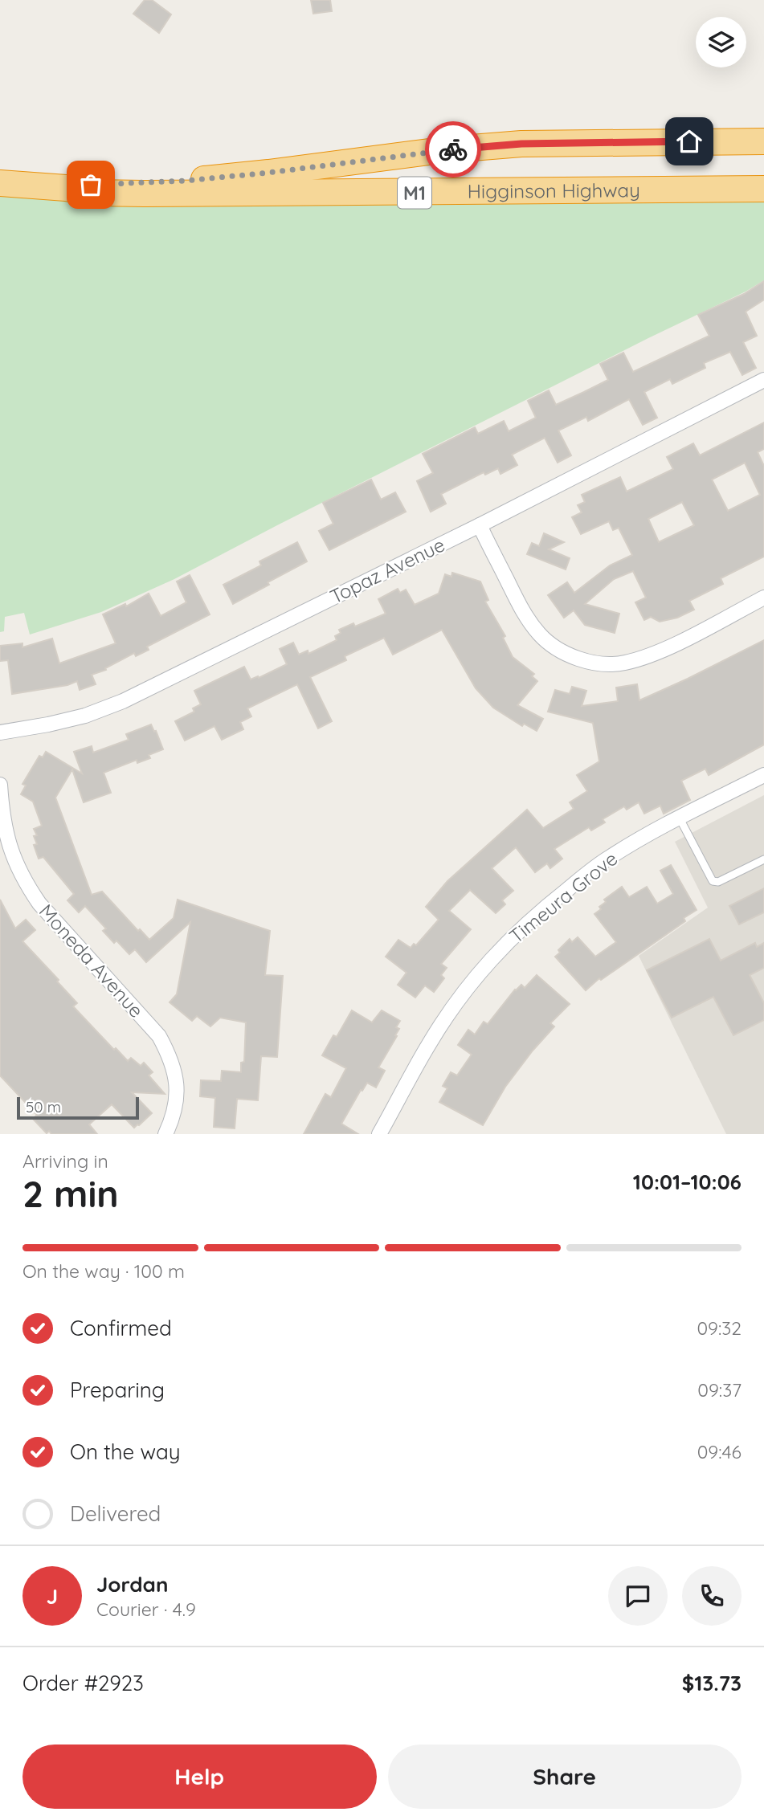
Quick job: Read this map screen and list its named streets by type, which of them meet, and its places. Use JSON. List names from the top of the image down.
{
  "streets": {
    "highway": ["Higginson Highway", "M1"],
    "street": ["Topaz Avenue", "Timeura Grove", "Moneda Avenue"]
  },
  "crossings": [
    ["Higginson Highway", "M1"]
  ],
  "scale_bar": "50 m",
  "page": {
    "scale": "50 m",
    "heading": ["2 min", "Arriving in", "10:01–10:06"],
    "panel": [
      "Jordan",
      "Courier · 4.9",
      "Order #2923",
      "$13.73"
    ],
    "bar": "On the way · 100 m",
    "list": [
      ["Confirmed", "09:32"],
      ["Preparing", "09:37"],
      ["On the way", "09:46"],
      "Delivered"
    ],
    "round": "J",
    "buttons": ["Help", "Share"]
  }
}
